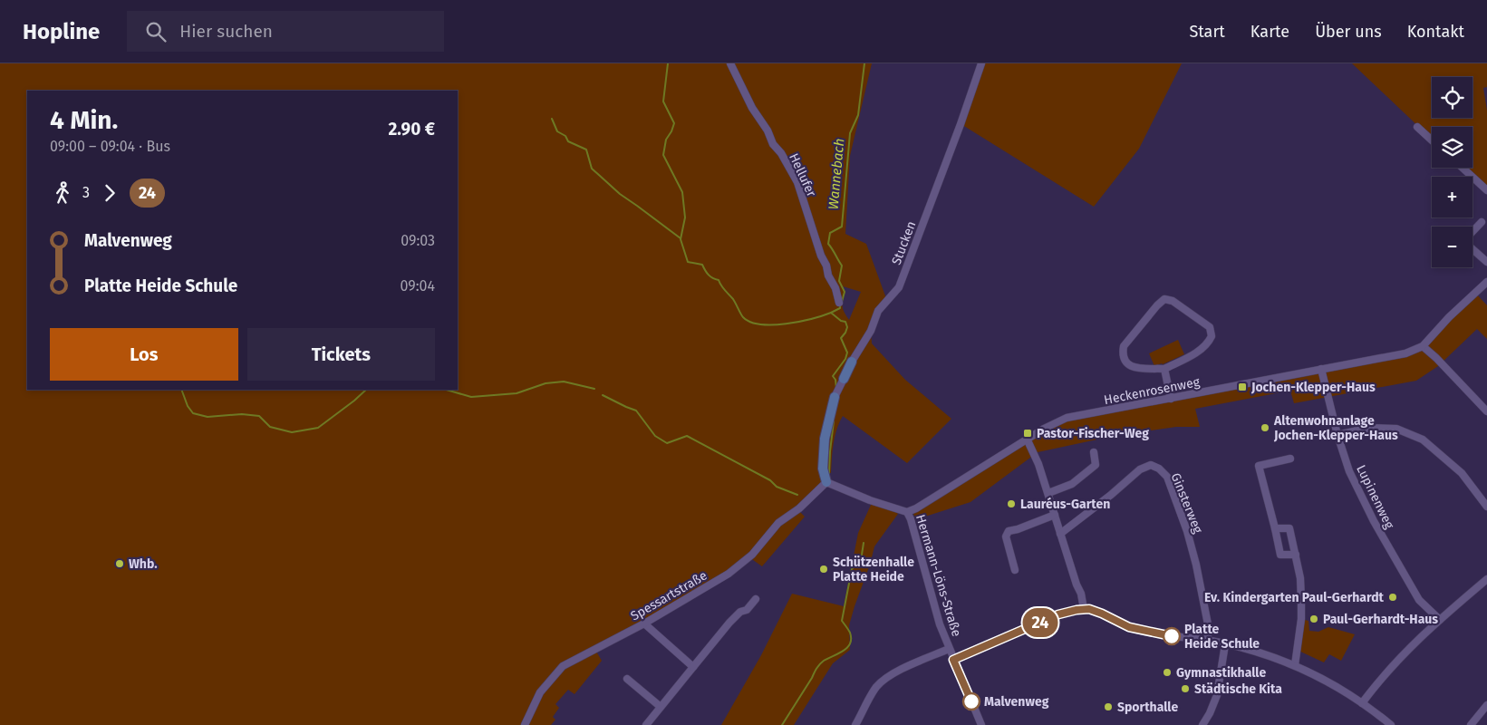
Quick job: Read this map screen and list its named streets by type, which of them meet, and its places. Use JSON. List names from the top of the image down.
{
  "streets": {
    "street": [
      "Hellufer",
      "Stucken",
      "Heckenrosenweg",
      "Lupinenweg",
      "Ginsterweg",
      "Hermann-Löns-Straße",
      "Spessartstraße"
    ]
  },
  "crossings": [
    ["Heckenrosenweg", "Lupinenweg"],
    ["Heckenrosenweg", "Hermann-Löns-Straße"],
    ["Hermann-Löns-Straße", "Spessartstraße"]
  ],
  "water": ["Wannebach"],
  "places": {
    "transit": ["Jochen-Klepper-Haus", "Pastor-Fischer-Weg"],
    "other": [
      "Altenwohnanlage Jochen-Klepper-Haus",
      "Lauréus-Garten",
      "Whb.",
      "Schützenhalle Platte Heide",
      "Ev. Kindergarten Paul-Gerhardt",
      "Paul-Gerhardt-Haus",
      "Platte Heide Schule",
      "Gymnastikhalle",
      "Städtische Kita",
      "Malvenweg",
      "Sporthalle"
    ]
  },
  "lines": ["bus line 24"],
  "page": {
    "header": "Hopline",
    "search": "Hier suchen",
    "nav": [
      "Start",
      "Karte",
      "Über uns",
      "Kontakt"
    ],
    "on_map": "24",
    "map_buttons": ["+", "−"],
    "heading": ["4 Min.", "09:00 – 09:04 · Bus", "2.90 €"],
    "legs": ["3", "24"],
    "list": [
      {
        "name": "Malvenweg",
        "value": "09:03"
      },
      {
        "name": "Platte Heide Schule",
        "value": "09:04"
      }
    ],
    "buttons": ["Los", "Tickets"]
  }
}
